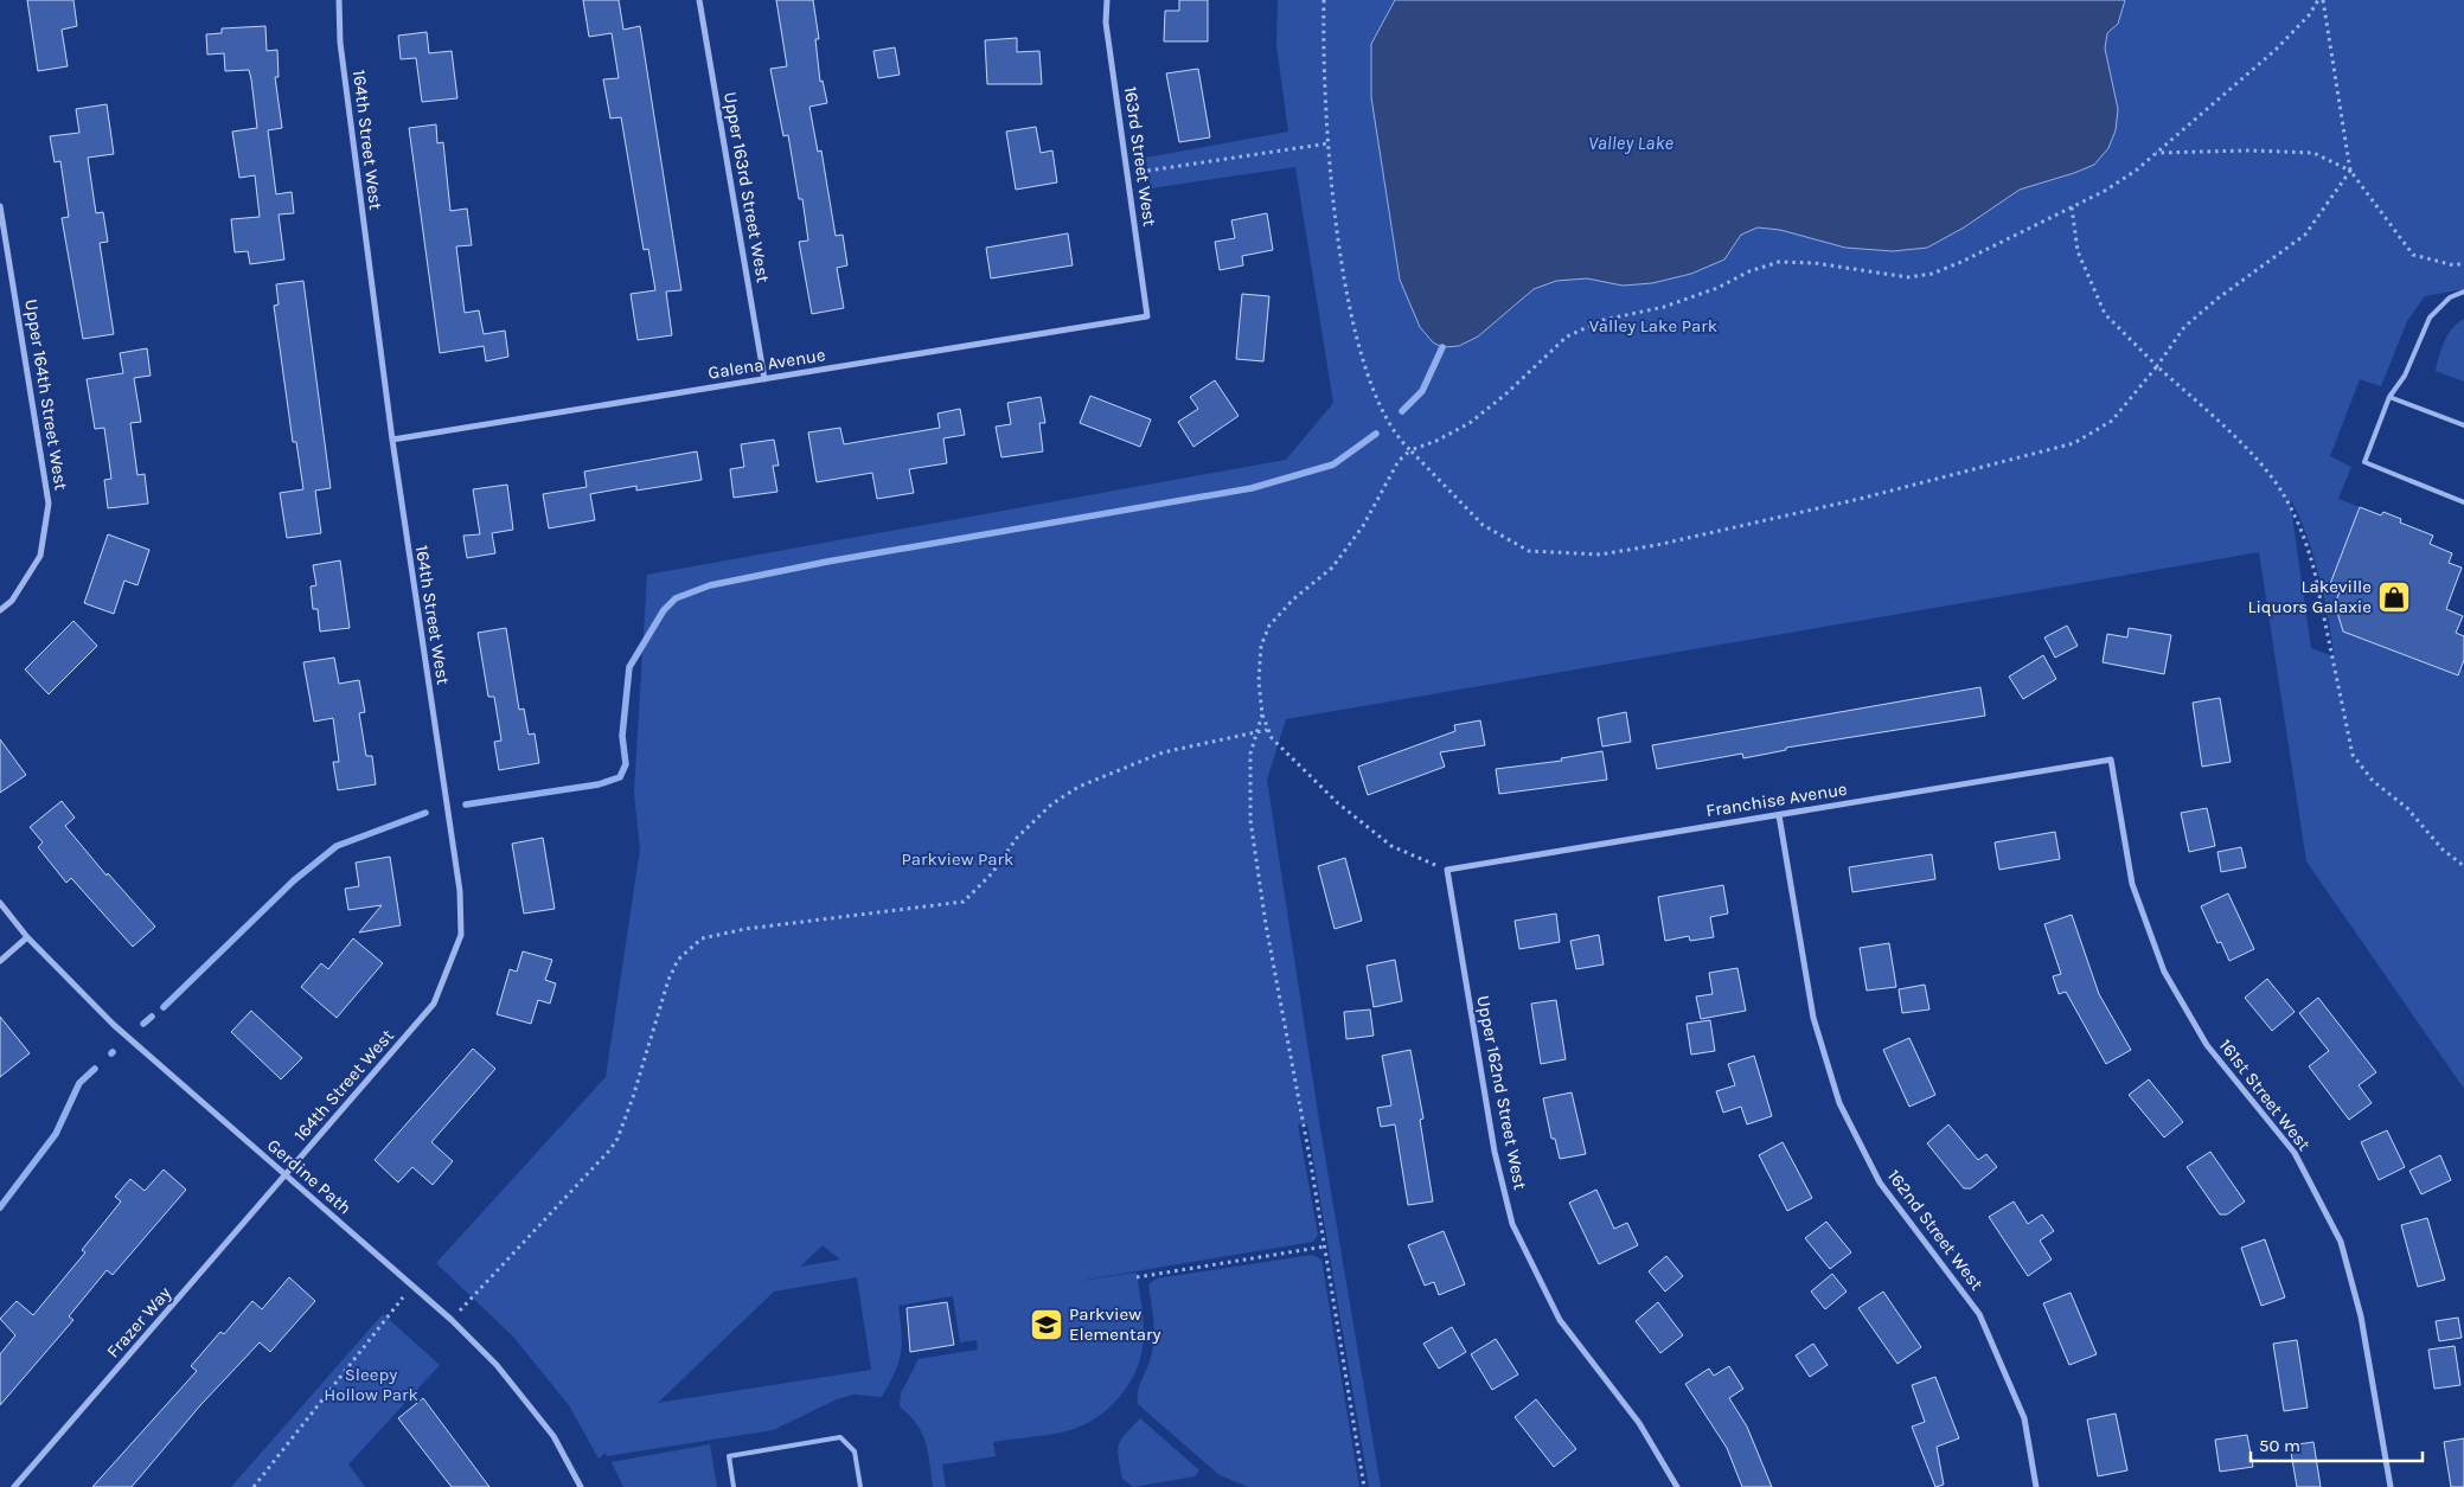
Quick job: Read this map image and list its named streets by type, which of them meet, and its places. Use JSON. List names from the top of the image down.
{
  "streets": {
    "street": [
      "164th Street West",
      "163rd Street West",
      "Upper 163rd Street West",
      "Galena Avenue",
      "Upper 164th Street West",
      "Franchise Avenue",
      "Upper 162nd Street West",
      "161st Street West",
      "Gerdine Path",
      "162nd Street West",
      "Frazer Way"
    ]
  },
  "crossings": [
    ["164th Street West", "Galena Avenue"],
    ["164th Street West", "Gerdine Path"],
    ["164th Street West", "Frazer Way"],
    ["163rd Street West", "Galena Avenue"],
    ["Upper 163rd Street West", "Galena Avenue"],
    ["Franchise Avenue", "Upper 162nd Street West"],
    ["Franchise Avenue", "161st Street West"],
    ["Franchise Avenue", "162nd Street West"],
    ["Gerdine Path", "Frazer Way"]
  ],
  "water": ["Valley Lake"],
  "parks": ["Valley Lake Park", "Parkview Park", "Sleepy Hollow Park"],
  "places": {
    "shop": ["Lakeville Liquors Galaxie"],
    "school or university": ["Parkview Elementary"]
  },
  "scale_bar": "50 m"
}
